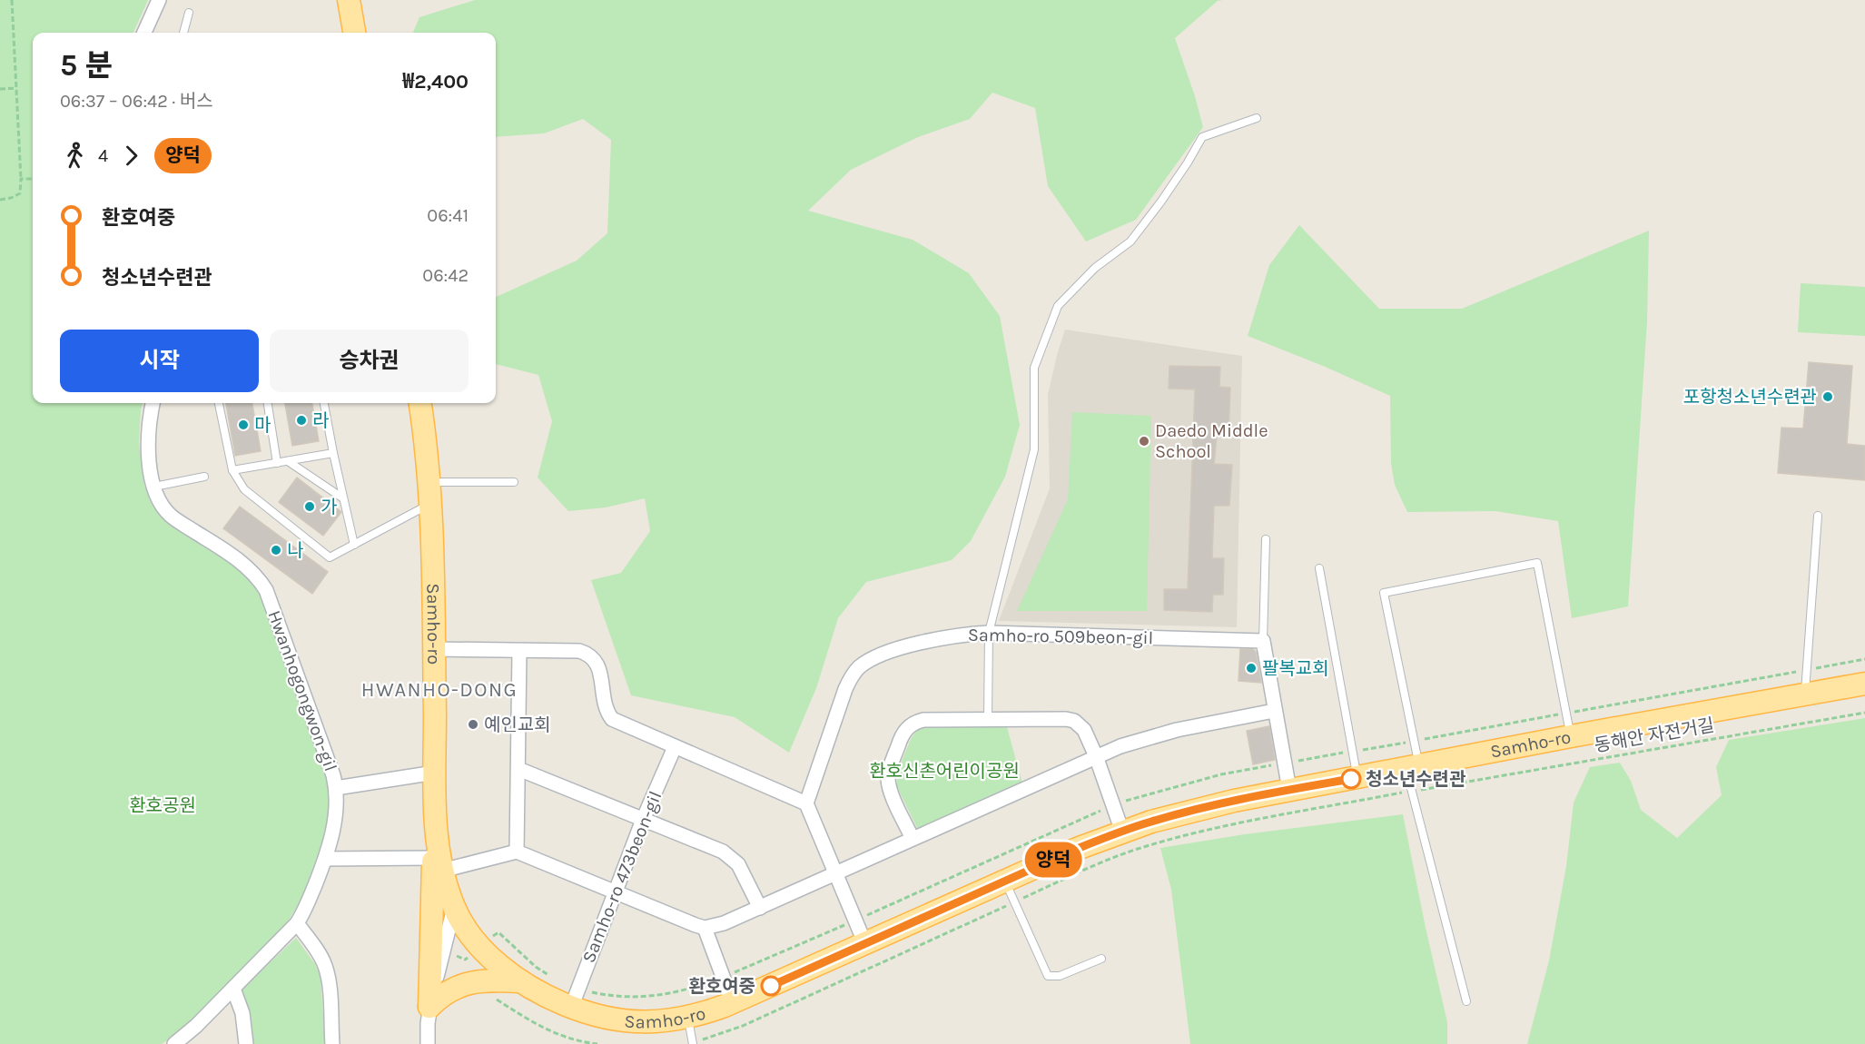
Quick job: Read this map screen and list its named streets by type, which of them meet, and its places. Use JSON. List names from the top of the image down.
{
  "streets": {
    "main road": ["Samho-ro"],
    "street": ["Samho-ro 509beon-gil", "Hwanhogongwon-gil", "Samho-ro 473beon-gil"],
    "path": ["동해안 자전거길"]
  },
  "crossings": [
    ["Samho-ro", "Samho-ro 473beon-gil"]
  ],
  "districts": ["HWANHO-DONG"],
  "parks": ["환호신촌어린이공원", "환호공원"],
  "places": [
    "포항청소년수련관",
    "라",
    "마",
    "Daedo Middle School",
    "가",
    "나",
    "팔복교회",
    "예인교회",
    "청소년수련관",
    "환호여중"
  ],
  "lines": ["bus line 양덕"],
  "page": {
    "on_map": "양덕",
    "heading": ["5 분", "06:37 – 06:42 · 버스", "₩2,400"],
    "legs": ["4", "양덕"],
    "list": [
      {
        "name": "환호여중",
        "value": "06:41"
      },
      {
        "name": "청소년수련관",
        "value": "06:42"
      }
    ],
    "buttons": ["시작", "승차권"]
  }
}
